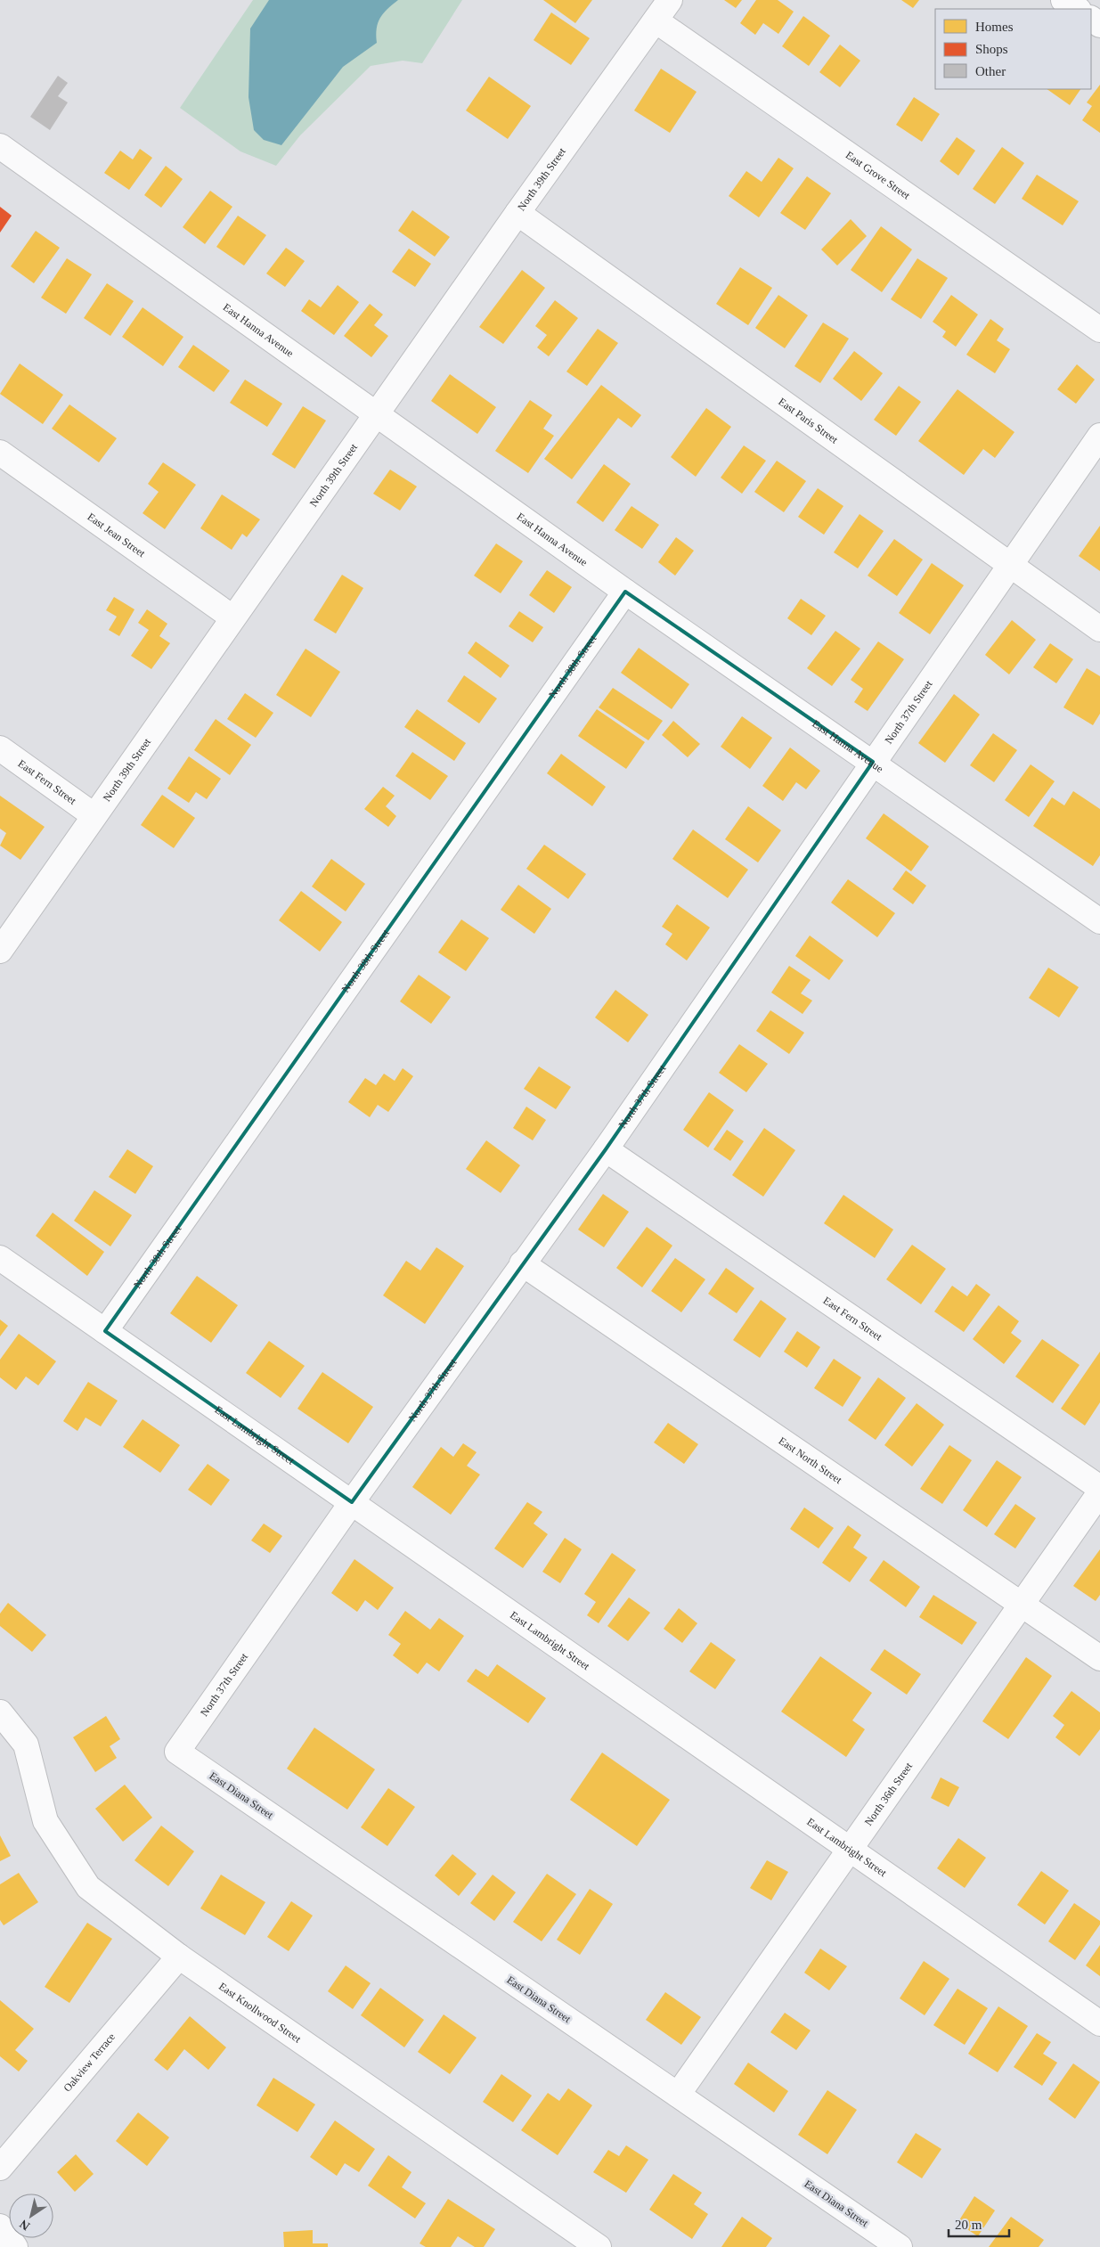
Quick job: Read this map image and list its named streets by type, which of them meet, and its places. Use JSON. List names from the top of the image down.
{
  "streets": {
    "street": [
      "East Grove Street",
      "North 39th Street",
      "East Hanna Avenue",
      "East Paris Street",
      "East Jean Street",
      "North 38th Street",
      "North 37th Street",
      "East Fern Street",
      "East Lambright Street",
      "East North Street",
      "North 36th Street",
      "East Diana Street",
      "East Knollwood Street",
      "Oakview Terrace"
    ]
  },
  "crossings": [
    ["East Grove Street", "North 39th Street"],
    ["North 39th Street", "East Hanna Avenue"],
    ["North 39th Street", "East Paris Street"],
    ["North 39th Street", "East Jean Street"],
    ["North 39th Street", "East Fern Street"],
    ["East Hanna Avenue", "North 38th Street"],
    ["East Hanna Avenue", "North 37th Street"],
    ["East Paris Street", "North 37th Street"],
    ["North 38th Street", "East Lambright Street"],
    ["North 37th Street", "East Fern Street"],
    ["North 37th Street", "East Lambright Street"],
    ["North 37th Street", "East North Street"],
    ["North 37th Street", "East Diana Street"],
    ["East Lambright Street", "North 36th Street"],
    ["East North Street", "North 36th Street"],
    ["North 36th Street", "East Diana Street"],
    ["East Knollwood Street", "Oakview Terrace"]
  ],
  "legend": ["Homes", "Shops", "Other"],
  "scale_bar": "20 m",
  "north": "bottom left"
}
